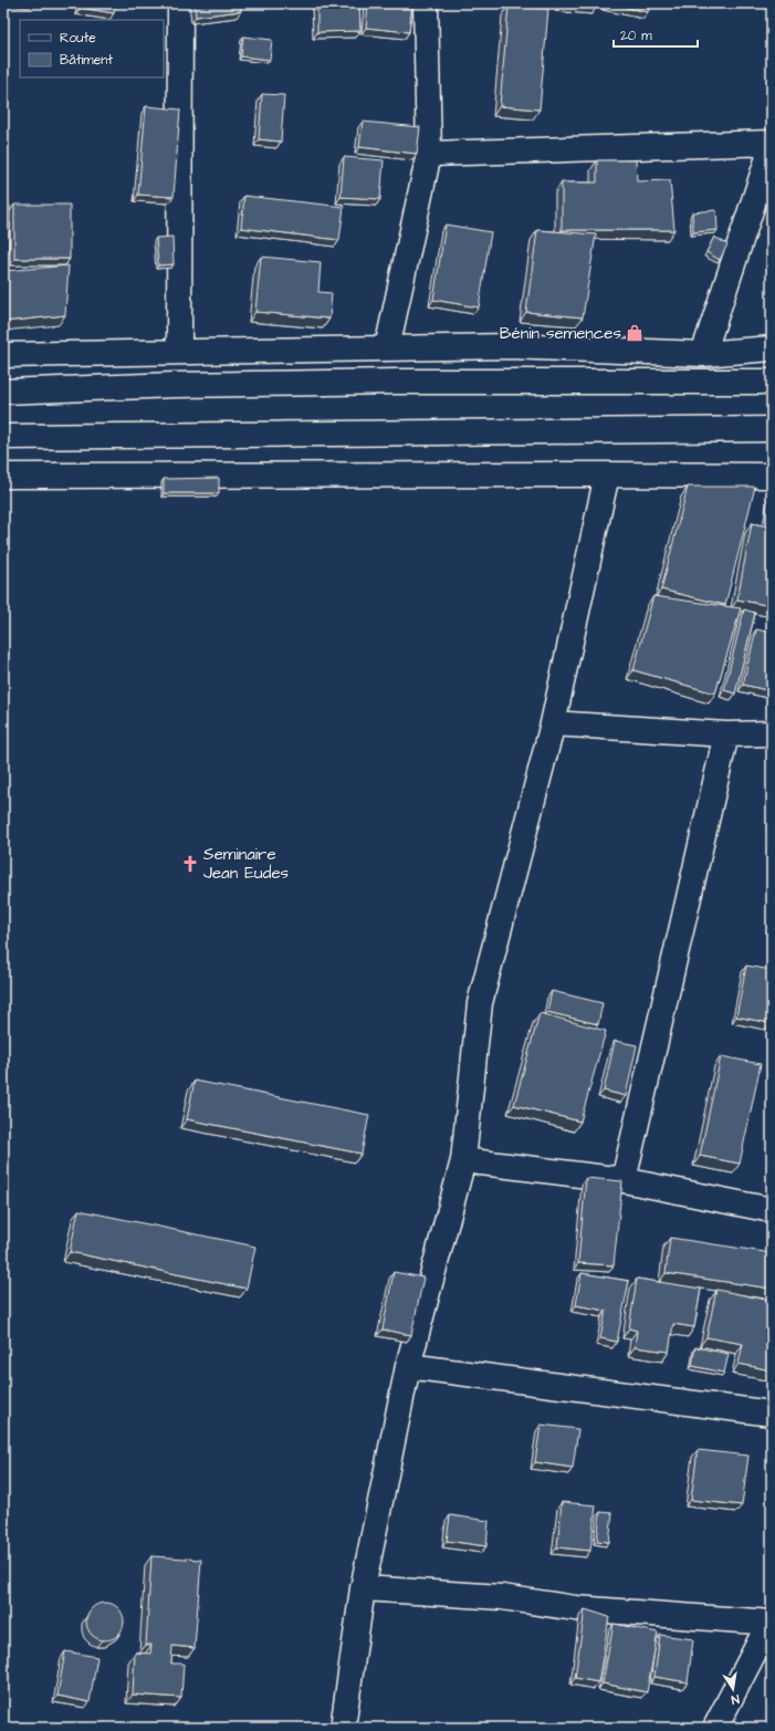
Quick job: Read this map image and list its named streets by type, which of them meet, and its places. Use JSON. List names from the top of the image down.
{
  "places": {
    "shop": ["Bénin semences"],
    "church": ["Seminaire Jean Eudes"]
  },
  "legend": ["Route", "Bâtiment"],
  "scale_bar": "20 m",
  "north": "bottom"
}
